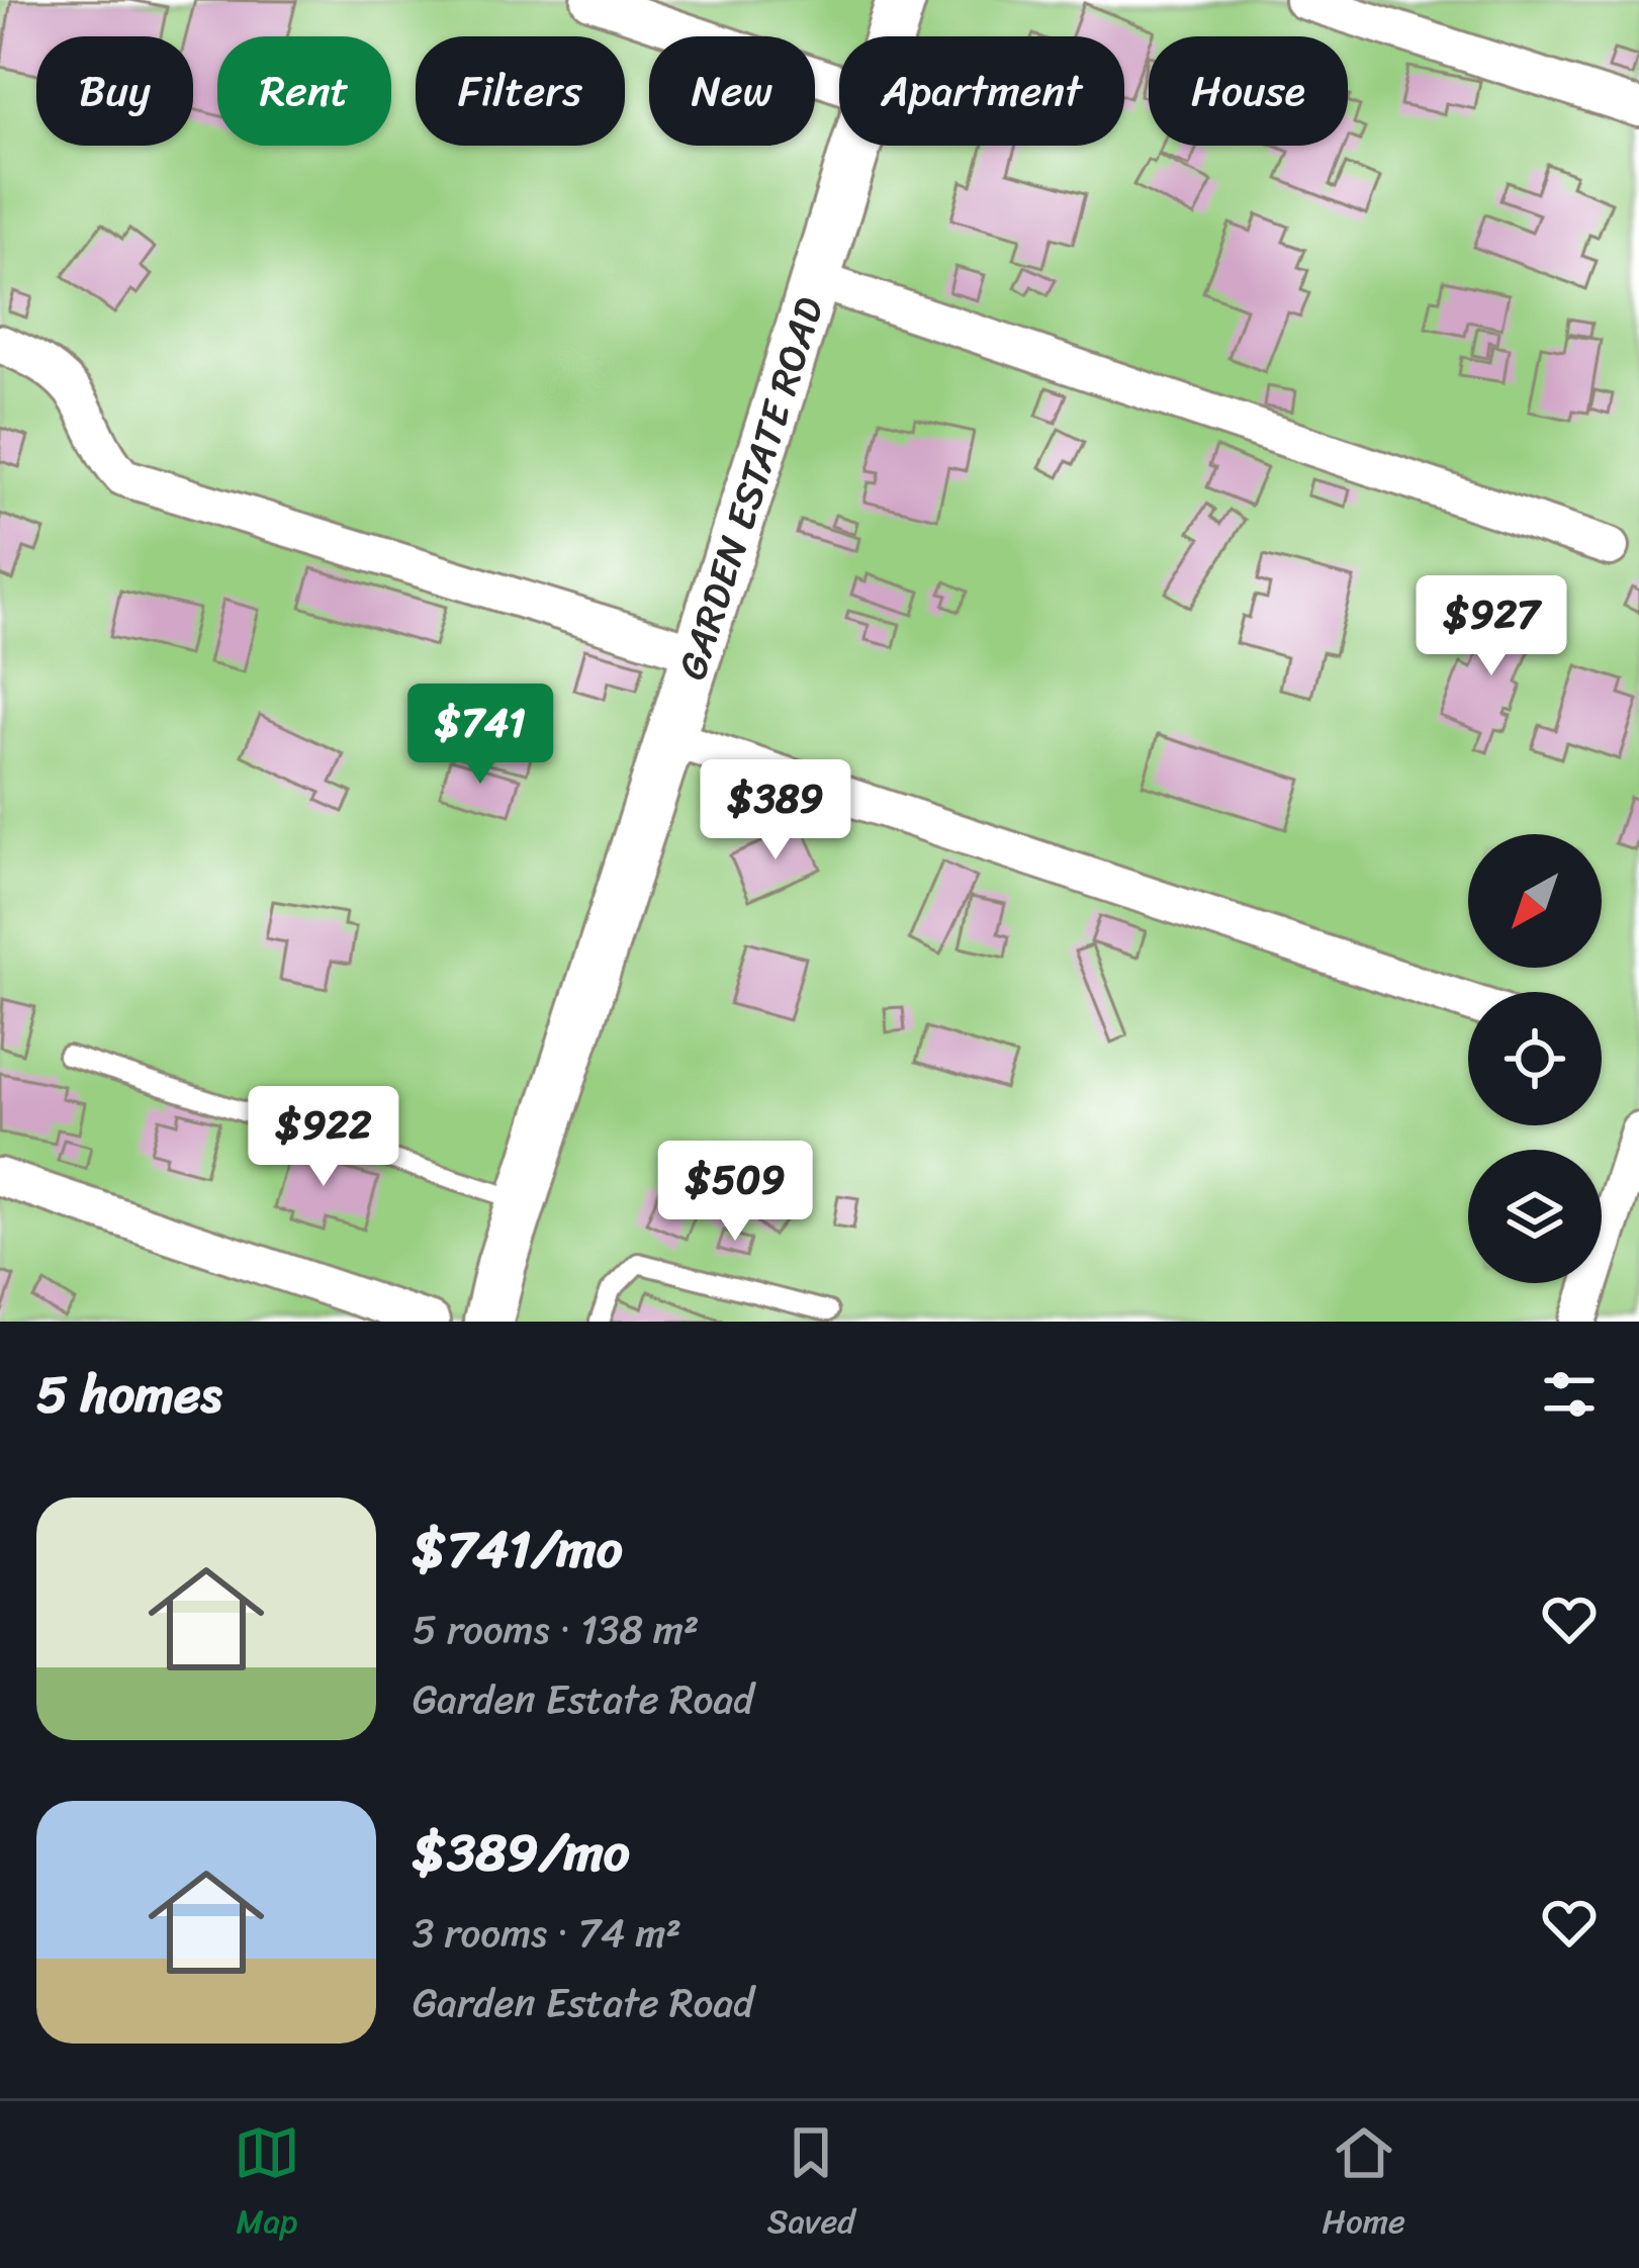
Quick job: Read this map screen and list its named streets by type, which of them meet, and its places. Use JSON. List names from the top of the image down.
{
  "streets": {
    "street": ["GARDEN ESTATE ROAD"]
  },
  "north": "bottom left",
  "page": {
    "chip": [
      "Buy",
      "Rent",
      "Filters",
      "New",
      "Apartment",
      "House"
    ],
    "price": [
      "$927",
      "$741",
      "$389",
      "$922",
      "$509"
    ],
    "heading": "5 homes",
    "list": [
      {
        "name": "$741/mo",
        "note": "5 rooms · 138 m² · Garden Estate Road"
      },
      {
        "name": "$389/mo",
        "note": "3 rooms · 74 m² · Garden Estate Road"
      }
    ],
    "tabs": ["Map", "Saved", "Home"]
  }
}
